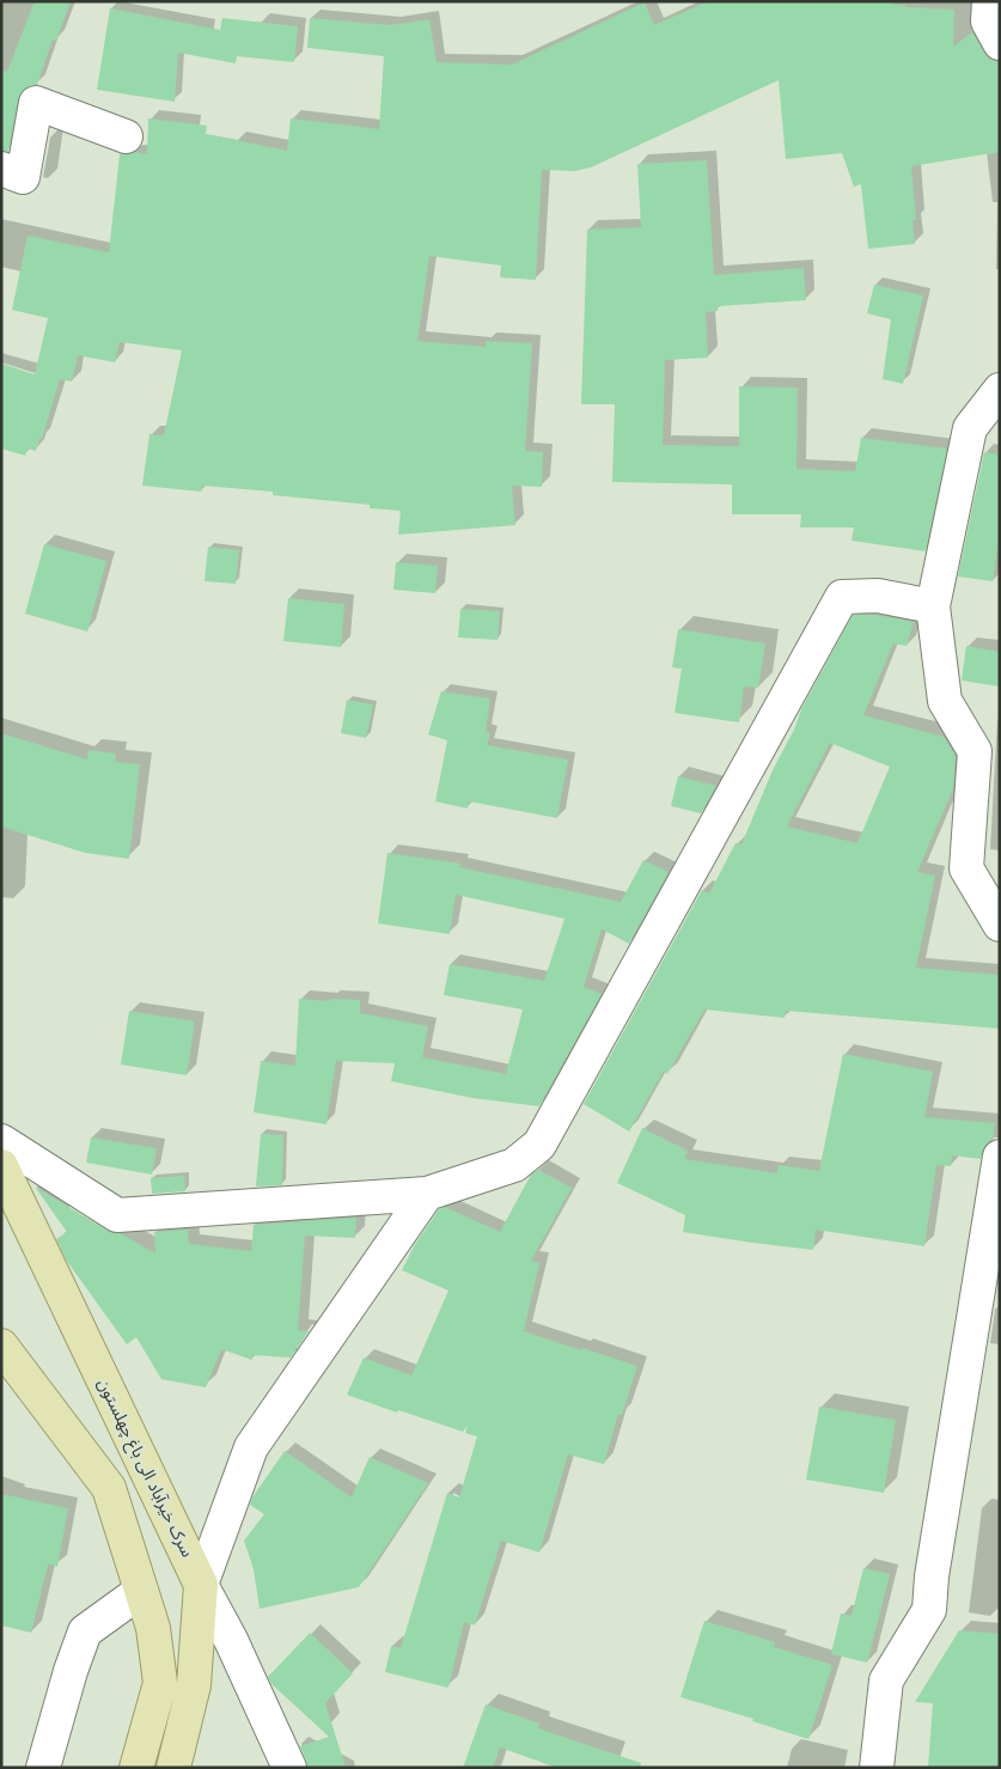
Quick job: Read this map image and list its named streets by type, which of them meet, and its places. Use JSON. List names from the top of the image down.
{
  "streets": {
    "main road": ["سرک خیرآباد الی باغ چهلستون"]
  }
}
